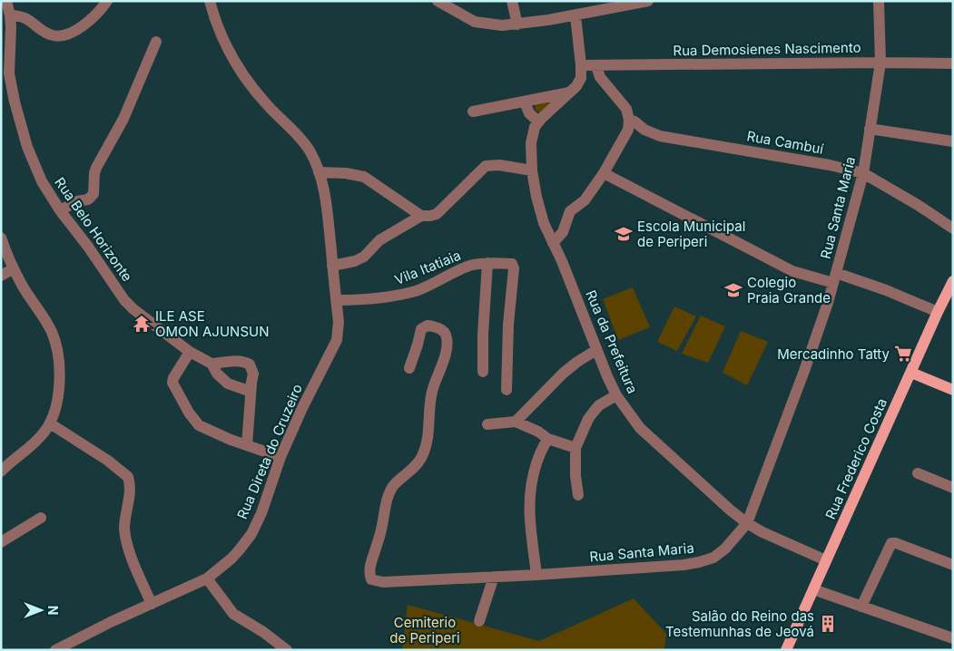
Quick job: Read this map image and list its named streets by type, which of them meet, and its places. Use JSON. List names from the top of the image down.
{
  "streets": {
    "main road": ["Rua Frederico Costa"],
    "street": [
      "Rua Demosienes Nascimento",
      "Rua Cambuí",
      "Rua Santa Maria",
      "Rua Belo Horizonte",
      "Vila Itatiaia",
      "Rua da Prefeitura",
      "Rua Direta do Cruzeiro"
    ]
  },
  "crossings": [
    ["Rua Demosienes Nascimento", "Rua Santa Maria"],
    ["Rua Demosienes Nascimento", "Rua da Prefeitura"],
    ["Rua Cambuí", "Rua Santa Maria"],
    ["Rua Santa Maria", "Rua da Prefeitura"],
    ["Vila Itatiaia", "Rua Direta do Cruzeiro"],
    ["Rua da Prefeitura", "Rua Frederico Costa"]
  ],
  "parks": ["Cemiterio de Periperi"],
  "places": {
    "school or university": ["Escola Municipal de Periperi", "Colegio Praia Grande"],
    "temple": ["ILE ASE OMON AJUNSUN"],
    "supermarket": ["Mercadinho Tatty"],
    "building": ["Salão do Reino das Testemunhas de Jeová"]
  },
  "north": "right"
}
